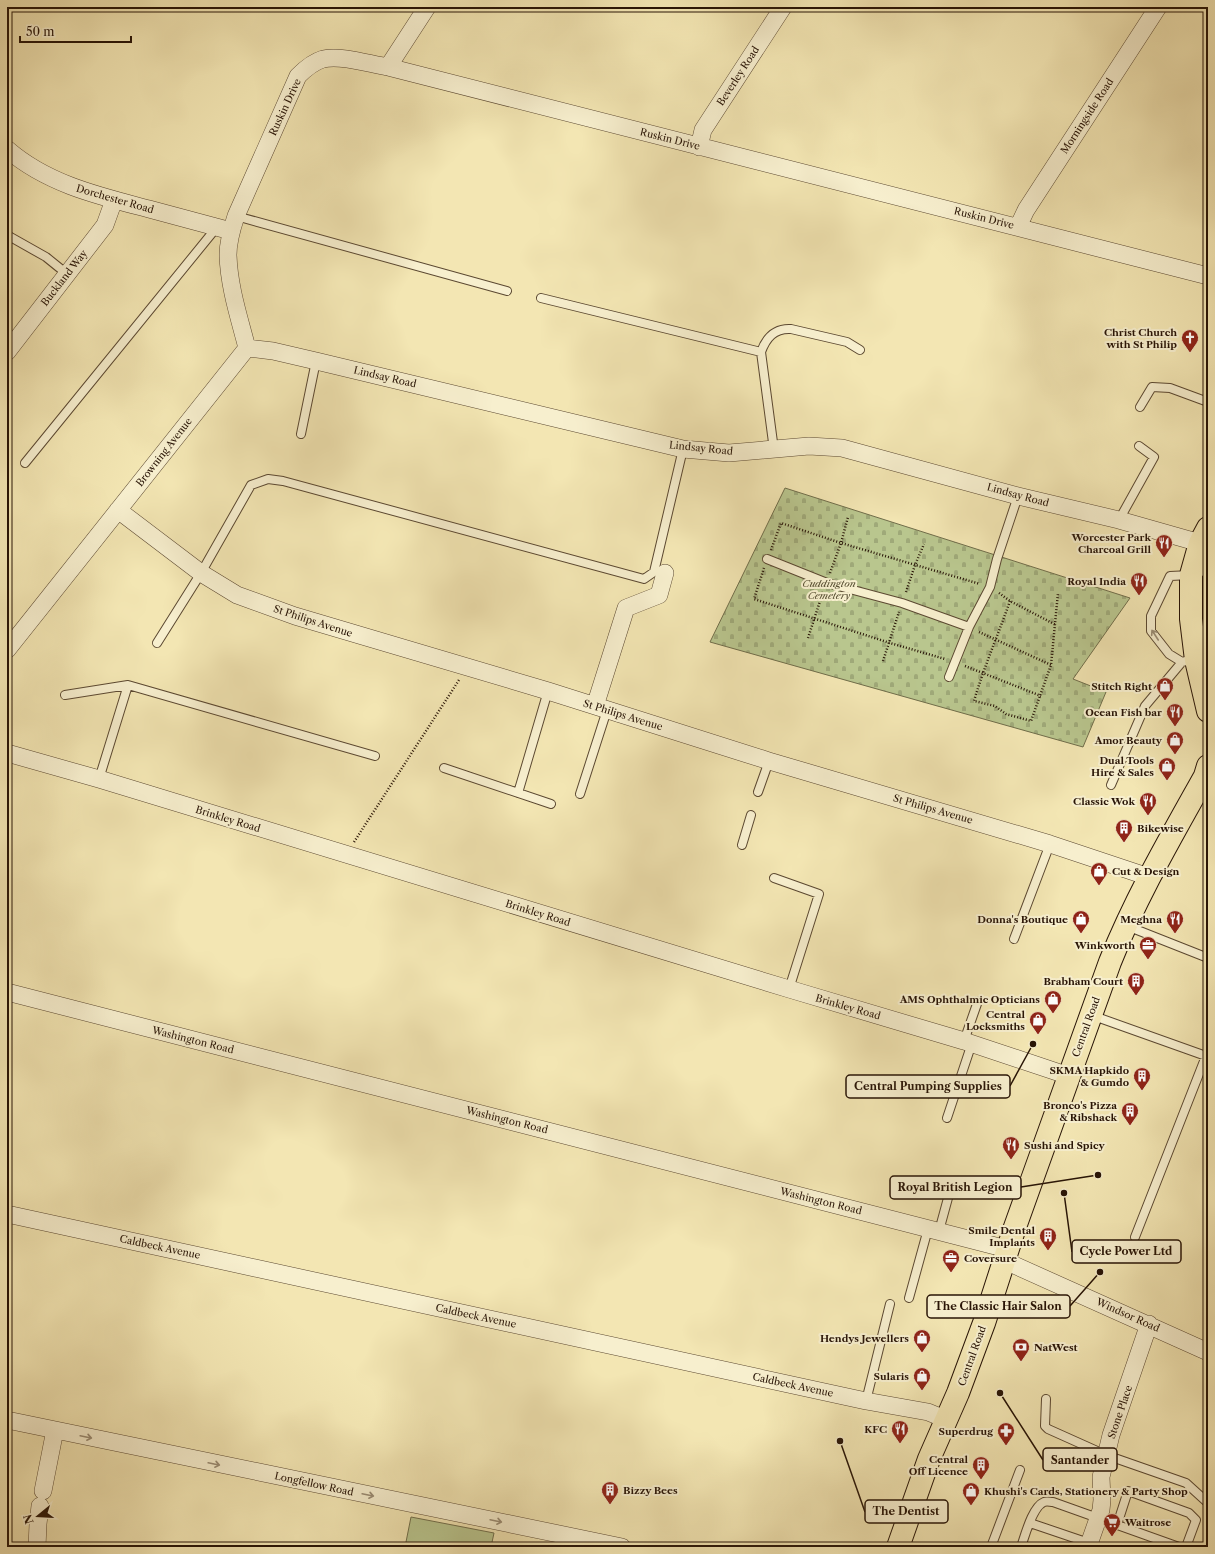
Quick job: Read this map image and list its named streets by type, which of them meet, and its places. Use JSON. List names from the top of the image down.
{
  "streets": {
    "main road": ["Central Road"],
    "street": [
      "Beverley Road",
      "Ruskin Drive",
      "Morningside Road",
      "Dorchester Road",
      "Buckland Way",
      "Lindsay Road",
      "Browning Avenue",
      "St Philips Avenue",
      "Brinkley Road",
      "Washington Road",
      "Caldbeck Avenue",
      "Windsor Road",
      "Stone Place",
      "Longfellow Road"
    ]
  },
  "crossings": [
    ["Beverley Road", "Ruskin Drive"],
    ["Ruskin Drive", "Morningside Road"],
    ["Ruskin Drive", "Dorchester Road"],
    ["Dorchester Road", "Buckland Way"],
    ["Lindsay Road", "Browning Avenue"],
    ["Browning Avenue", "St Philips Avenue"],
    ["St Philips Avenue", "Central Road"],
    ["Brinkley Road", "Central Road"],
    ["Central Road", "Washington Road"],
    ["Central Road", "Caldbeck Avenue"],
    ["Central Road", "Windsor Road"],
    ["Washington Road", "Windsor Road"],
    ["Windsor Road", "Stone Place"]
  ],
  "one_way": ["Longfellow Road"],
  "parks": ["Cuddington Cemetery"],
  "places": {
    "church": ["Christ Church with St Philip"],
    "restaurant": [
      "Worcester Park Charcoal Grill",
      "Royal India",
      "Ocean Fish bar",
      "Classic Wok",
      "Meghna",
      "Sushi and Spicy",
      "KFC"
    ],
    "shop": [
      "Stitch Right",
      "Amor Beauty",
      "Dual Tools Hire & Sales",
      "Cut & Design",
      "Donna's Boutique",
      "AMS Ophthalmic Opticians",
      "Central Locksmiths",
      "Hendys Jewellers",
      "Sularis",
      "Khushi's Cards, Stationery & Party Shop"
    ],
    "building": [
      "Bikewise",
      "Brabham Court",
      "SKMA Hapkido & Gumdo",
      "Bronco's Pizza & Ribshack",
      "Smile Dental Implants",
      "Central Off Licence",
      "Bizzy Bees"
    ],
    "office": ["Winkworth", "Coversure"],
    "other": [
      "Central Pumping Supplies",
      "Royal British Legion",
      "Cycle Power Ltd",
      "The Classic Hair Salon",
      "Santander",
      "The Dentist"
    ],
    "bank": ["NatWest"],
    "pharmacy": ["Superdrug"],
    "supermarket": ["Waitrose"]
  },
  "scale_bar": "50 m",
  "north": "left"
}
